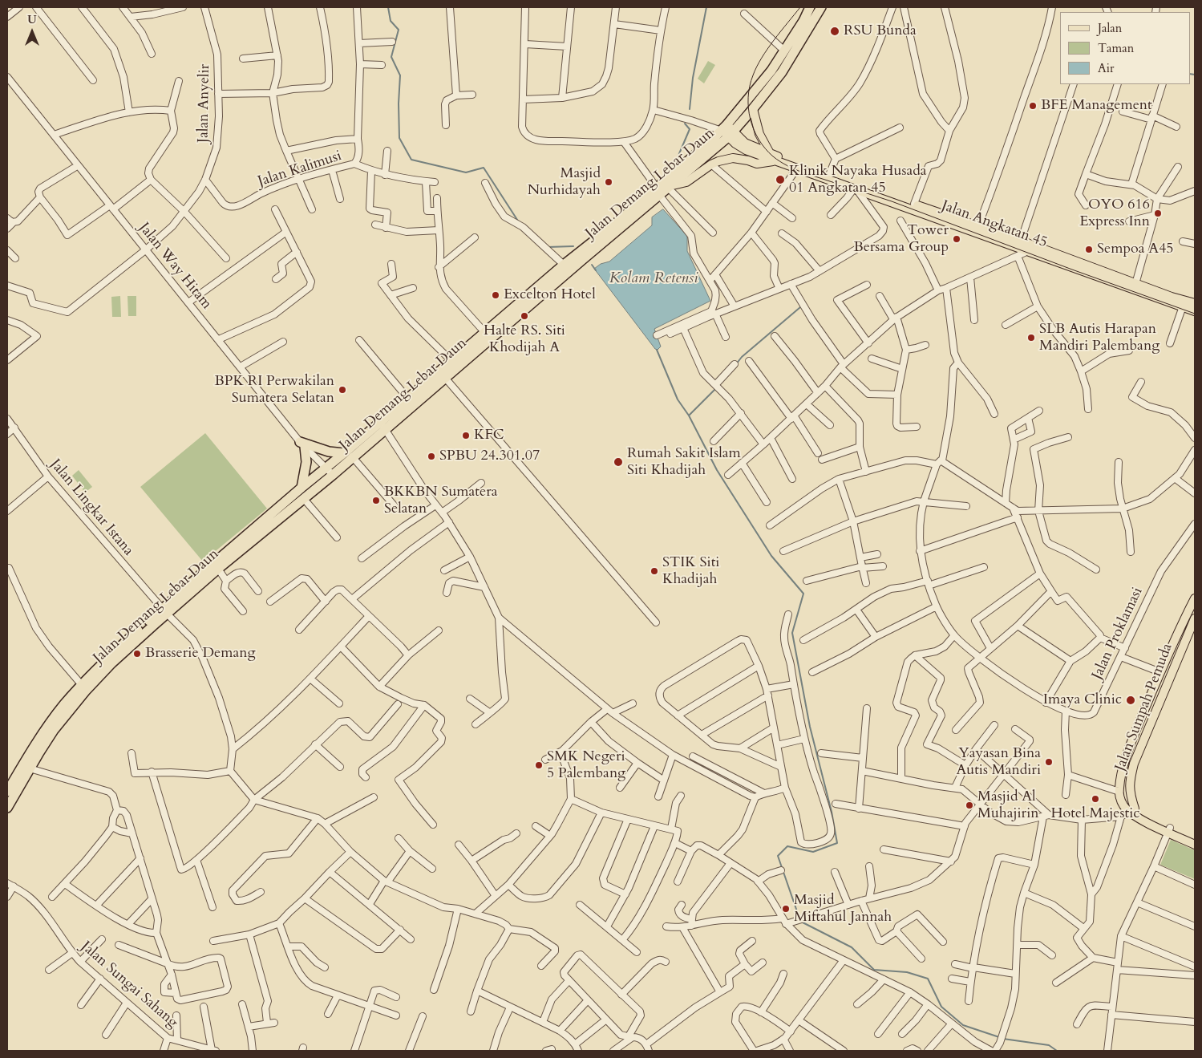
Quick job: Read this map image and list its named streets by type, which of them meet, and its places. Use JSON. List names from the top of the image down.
{
  "streets": {
    "highway": ["Jalan Demang Lebar Daun"],
    "main road": ["Jalan Angkatan 45", "Jalan Sumpah Pemuda"],
    "street": [
      "Jalan Anyelir",
      "Jalan Kalimusi",
      "Jalan Way Hitam",
      "Jalan Lingkar Istana",
      "Jalan Proklamasi",
      "Jalan Sungai Sahang"
    ]
  },
  "crossings": [
    ["Jalan Anyelir", "Jalan Kalimusi"],
    ["Jalan Anyelir", "Jalan Way Hitam"],
    ["Jalan Demang Lebar Daun", "Jalan Angkatan 45"],
    ["Jalan Demang Lebar Daun", "Jalan Way Hitam"],
    ["Jalan Demang Lebar Daun", "Jalan Lingkar Istana"]
  ],
  "water": ["Kolam Retensi"],
  "places": [
    "RSU Bunda",
    "BFE Management",
    "Klinik Nayaka Husada 01 Angkatan 45",
    "Masjid Nurhidayah",
    "OYO 616 Express Inn",
    "Tower Bersama Group",
    "Sempoa A45",
    "Excelton Hotel",
    "Halte RS. Siti Khodijah A",
    "SLB Autis Harapan Mandiri Palembang",
    "BPK RI Perwakilan Sumatera Selatan",
    "KFC",
    "SPBU 24.301.07",
    "Rumah Sakit Islam Siti Khadijah",
    "BKKBN Sumatera Selatan",
    "STIK Siti Khadijah",
    "Brasserie Demang",
    "Imaya Clinic",
    "Yayasan Bina Autis Mandiri",
    "SMK Negeri 5 Palembang",
    "Hotel Majestic",
    "Masjid Al Muhajirin",
    "Masjid Miftahul Jannah"
  ],
  "legend": ["Jalan", "Taman", "Air"],
  "north": "top"
}
